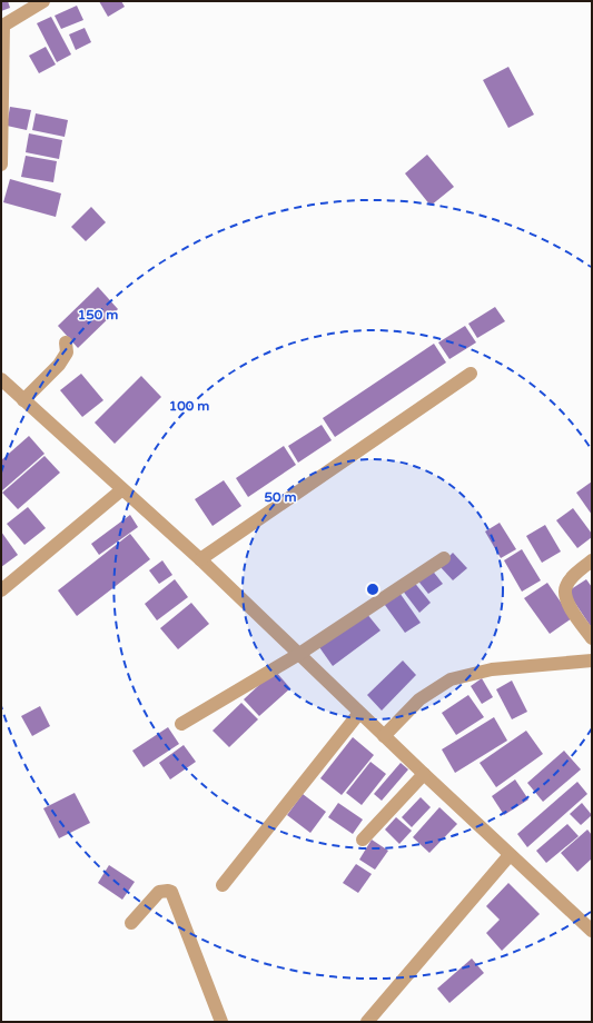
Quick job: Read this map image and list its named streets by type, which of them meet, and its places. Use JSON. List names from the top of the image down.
{
  "rings": ["150 m", "100 m", "50 m"]
}
